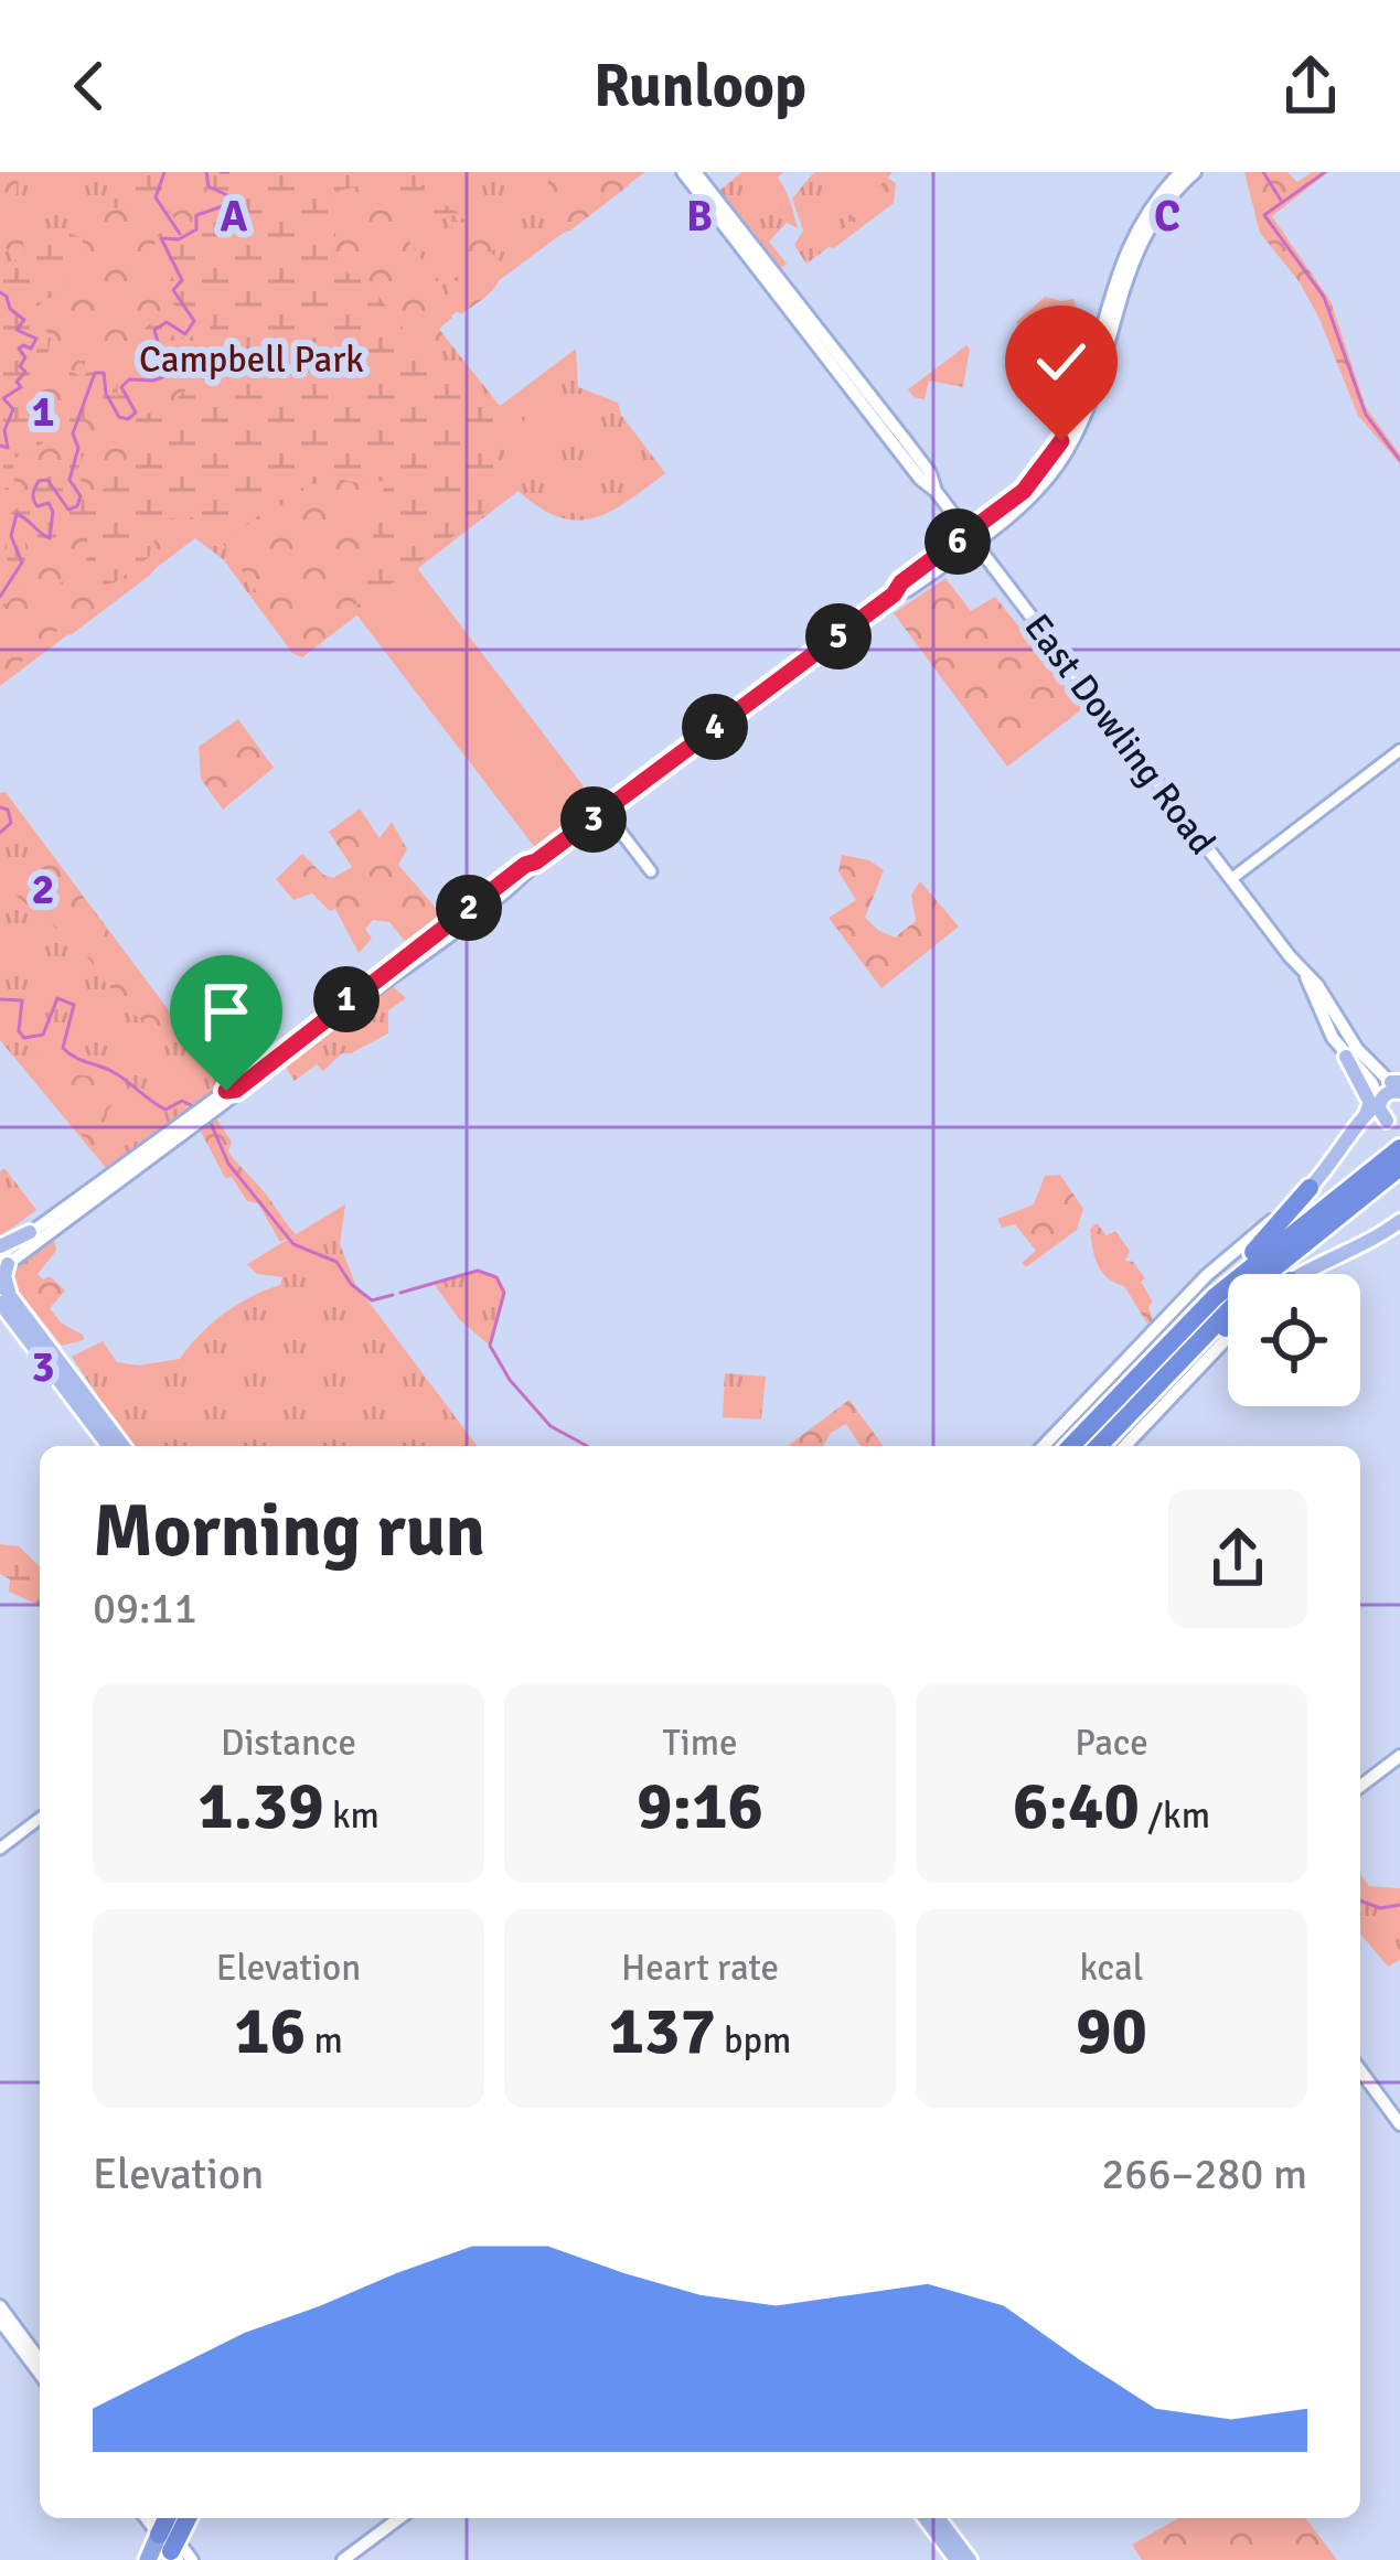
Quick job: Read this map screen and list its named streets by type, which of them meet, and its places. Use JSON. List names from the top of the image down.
{
  "streets": {
    "main road": ["East Dowling Road"]
  },
  "parks": ["Campbell Park"],
  "page": {
    "header": "Runloop",
    "pins": [
      "6",
      "5",
      "4",
      "3",
      "2",
      "1"
    ],
    "heading": ["Morning run", "09:11"],
    "stats": [
      ["Distance", "1.39 km"],
      ["Time", "9:16"],
      ["Pace", "6:40 /km"],
      ["Elevation", "16 m"],
      ["Heart rate", "137 bpm"],
      ["kcal", "90"]
    ],
    "chart": ["Elevation", "266–280 m"]
  },
  "grid": {
    "columns": ["A", "B", "C"],
    "rows": ["1", "2", "3"]
  }
}
